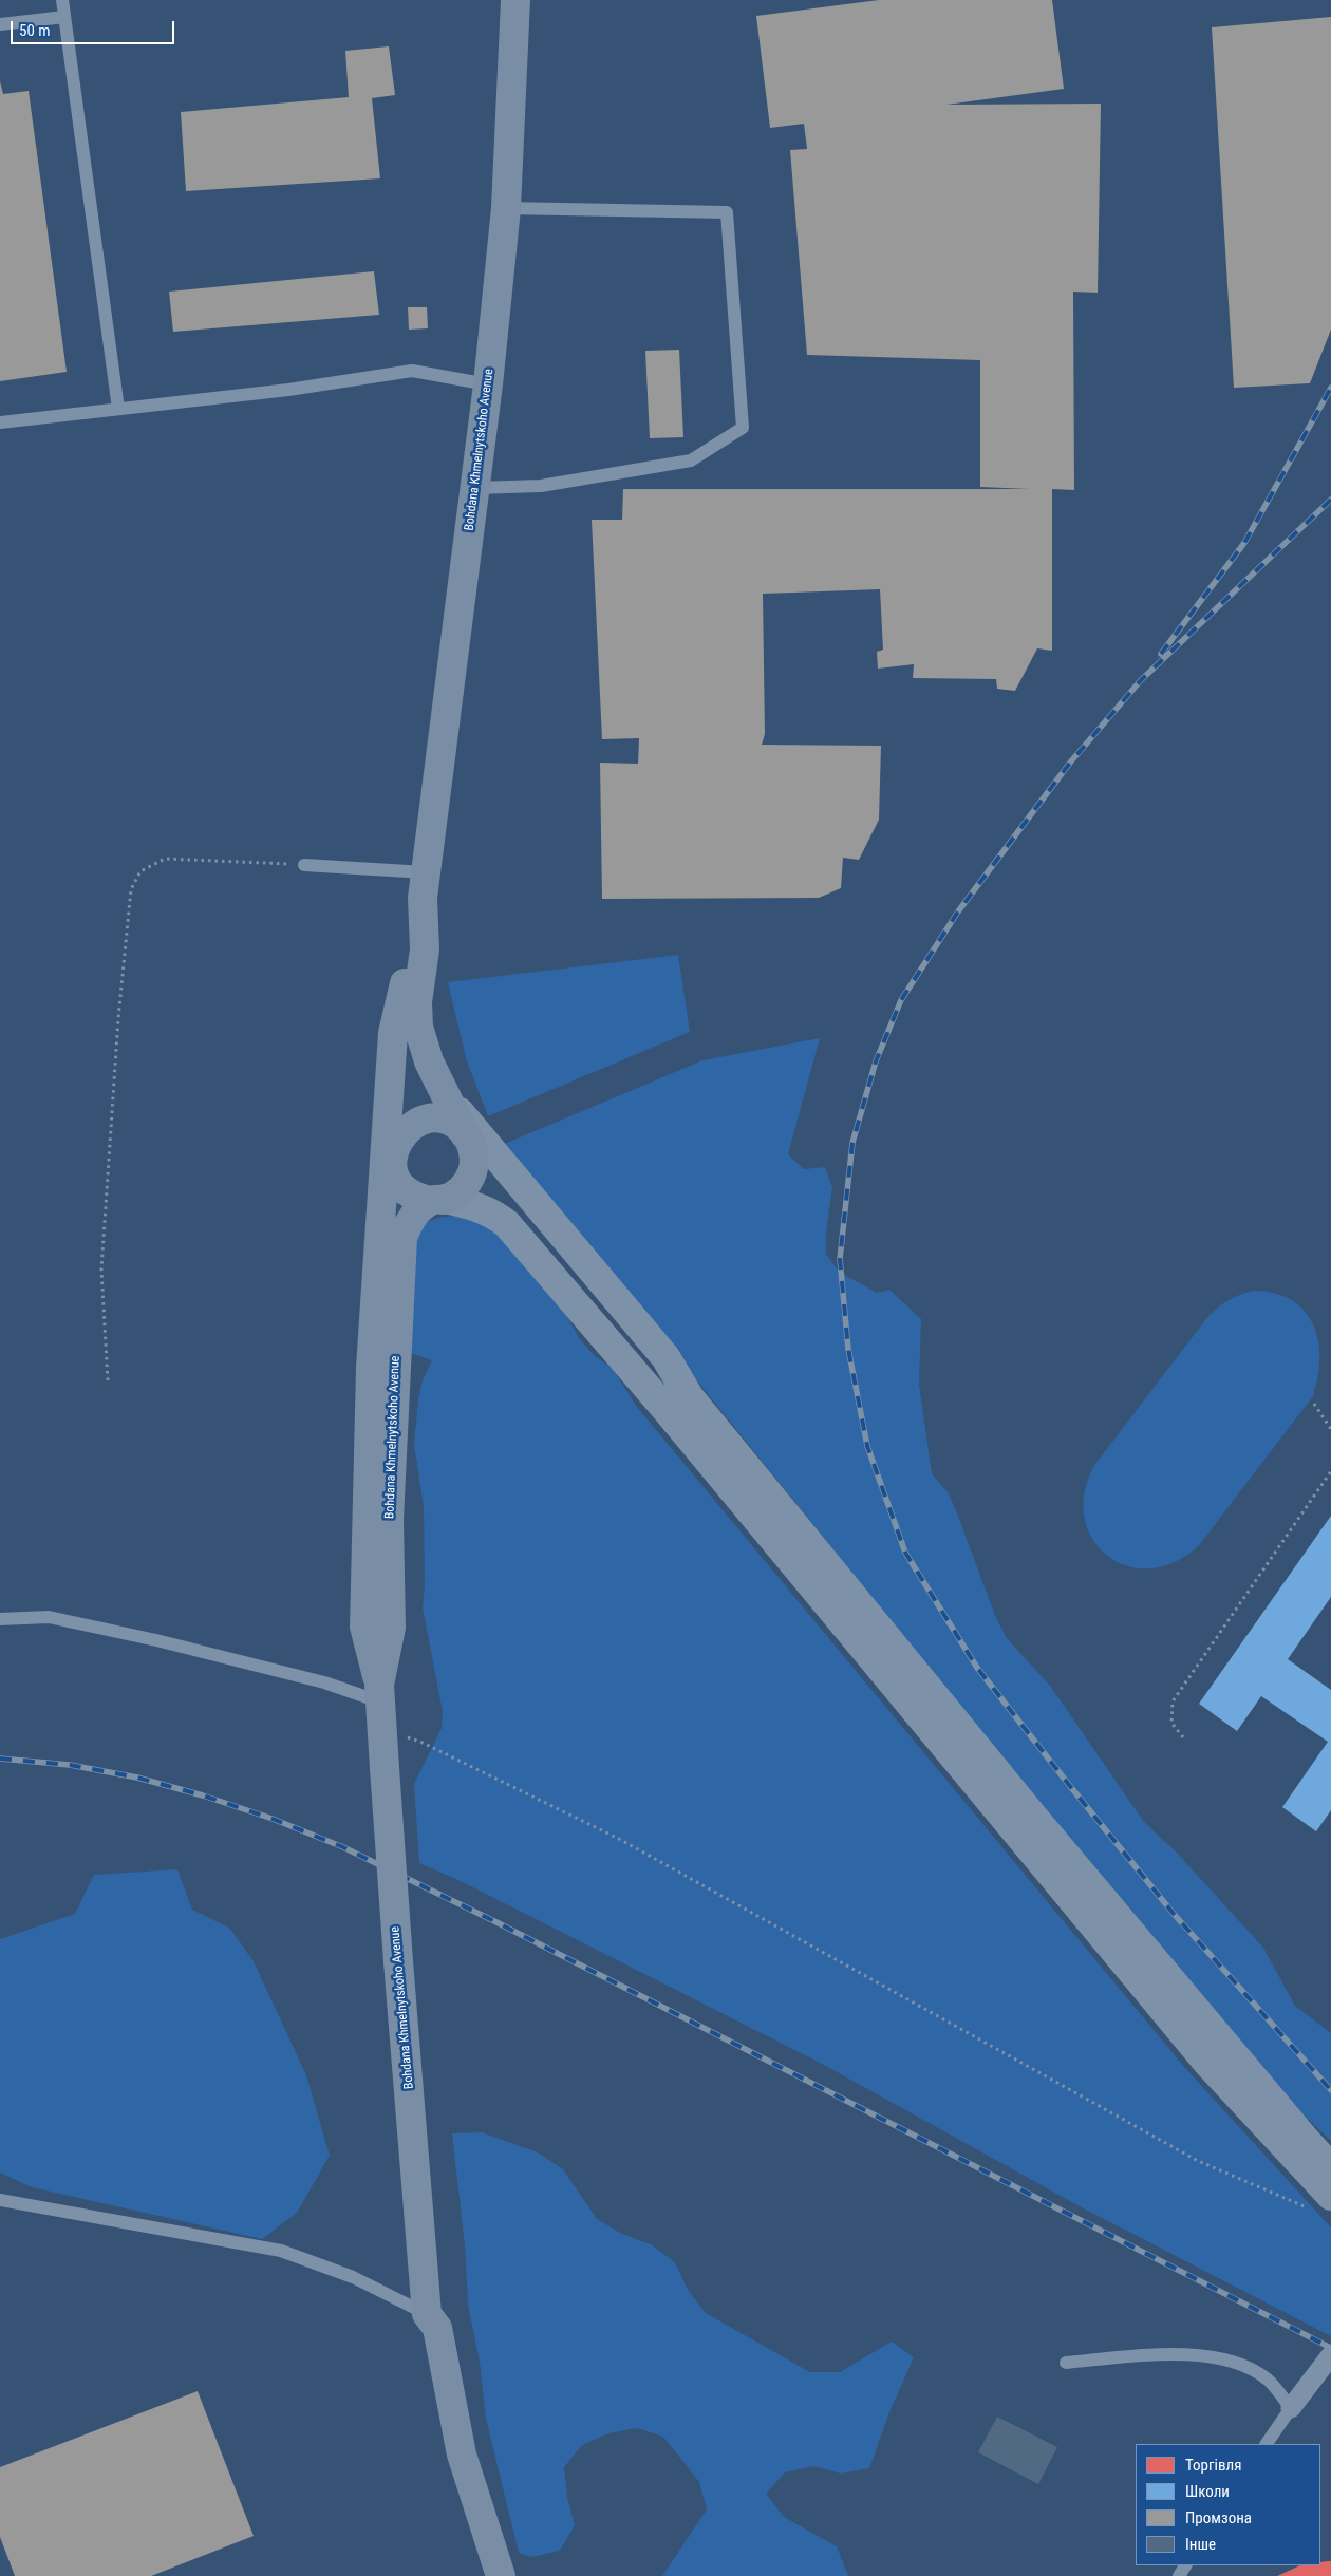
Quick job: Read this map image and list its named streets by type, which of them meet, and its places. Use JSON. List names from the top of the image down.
{
  "streets": {
    "main road": ["Bohdana Khmelnytskoho Avenue"]
  },
  "legend": [
    "Торгівля",
    "Школи",
    "Промзона",
    "Інше"
  ],
  "scale_bar": "50 m"
}
